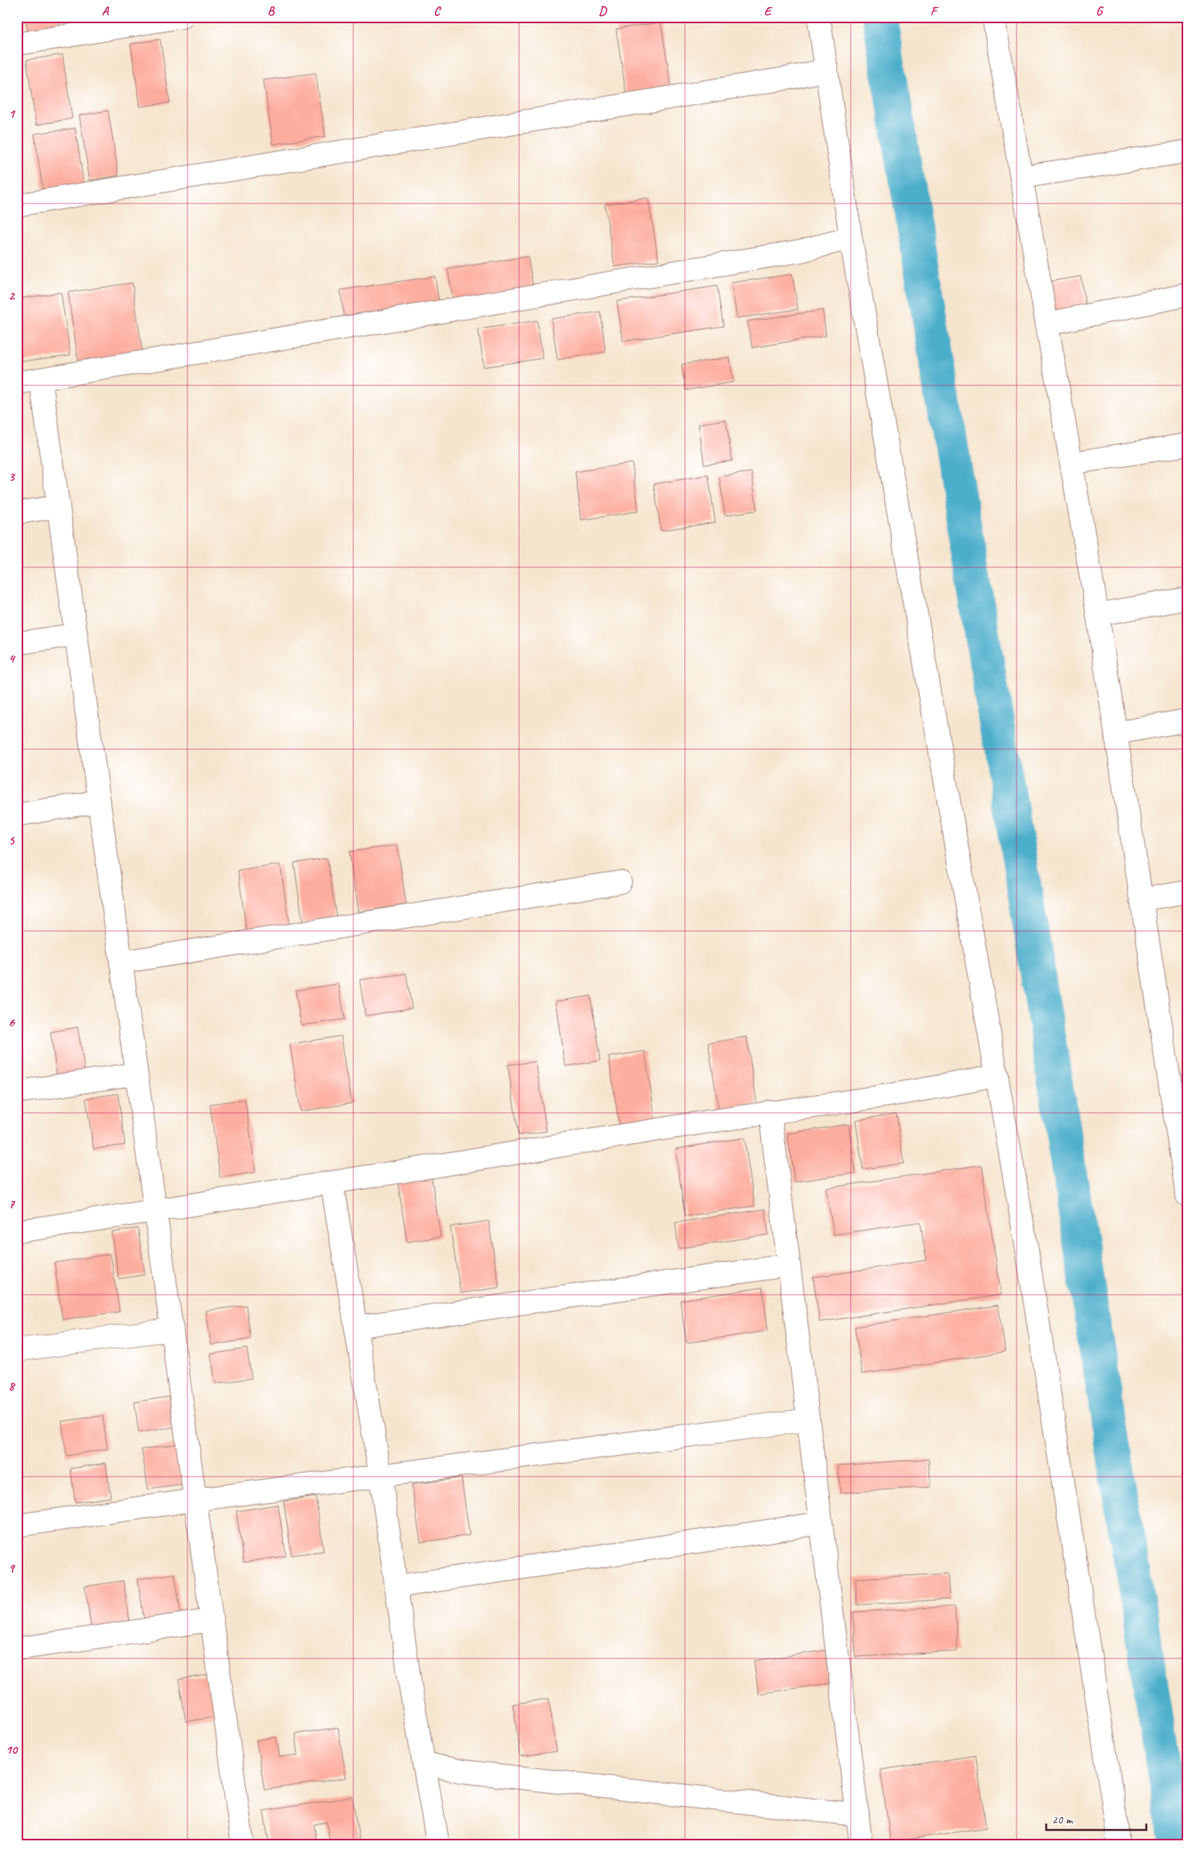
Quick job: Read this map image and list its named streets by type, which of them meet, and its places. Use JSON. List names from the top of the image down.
{
  "scale_bar": "20 m",
  "grid": {
    "columns": [
      "A",
      "B",
      "C",
      "D",
      "E",
      "F",
      "G"
    ],
    "rows": [
      "1",
      "2",
      "3",
      "4",
      "5",
      "6",
      "7",
      "8",
      "9",
      "10"
    ]
  }
}
